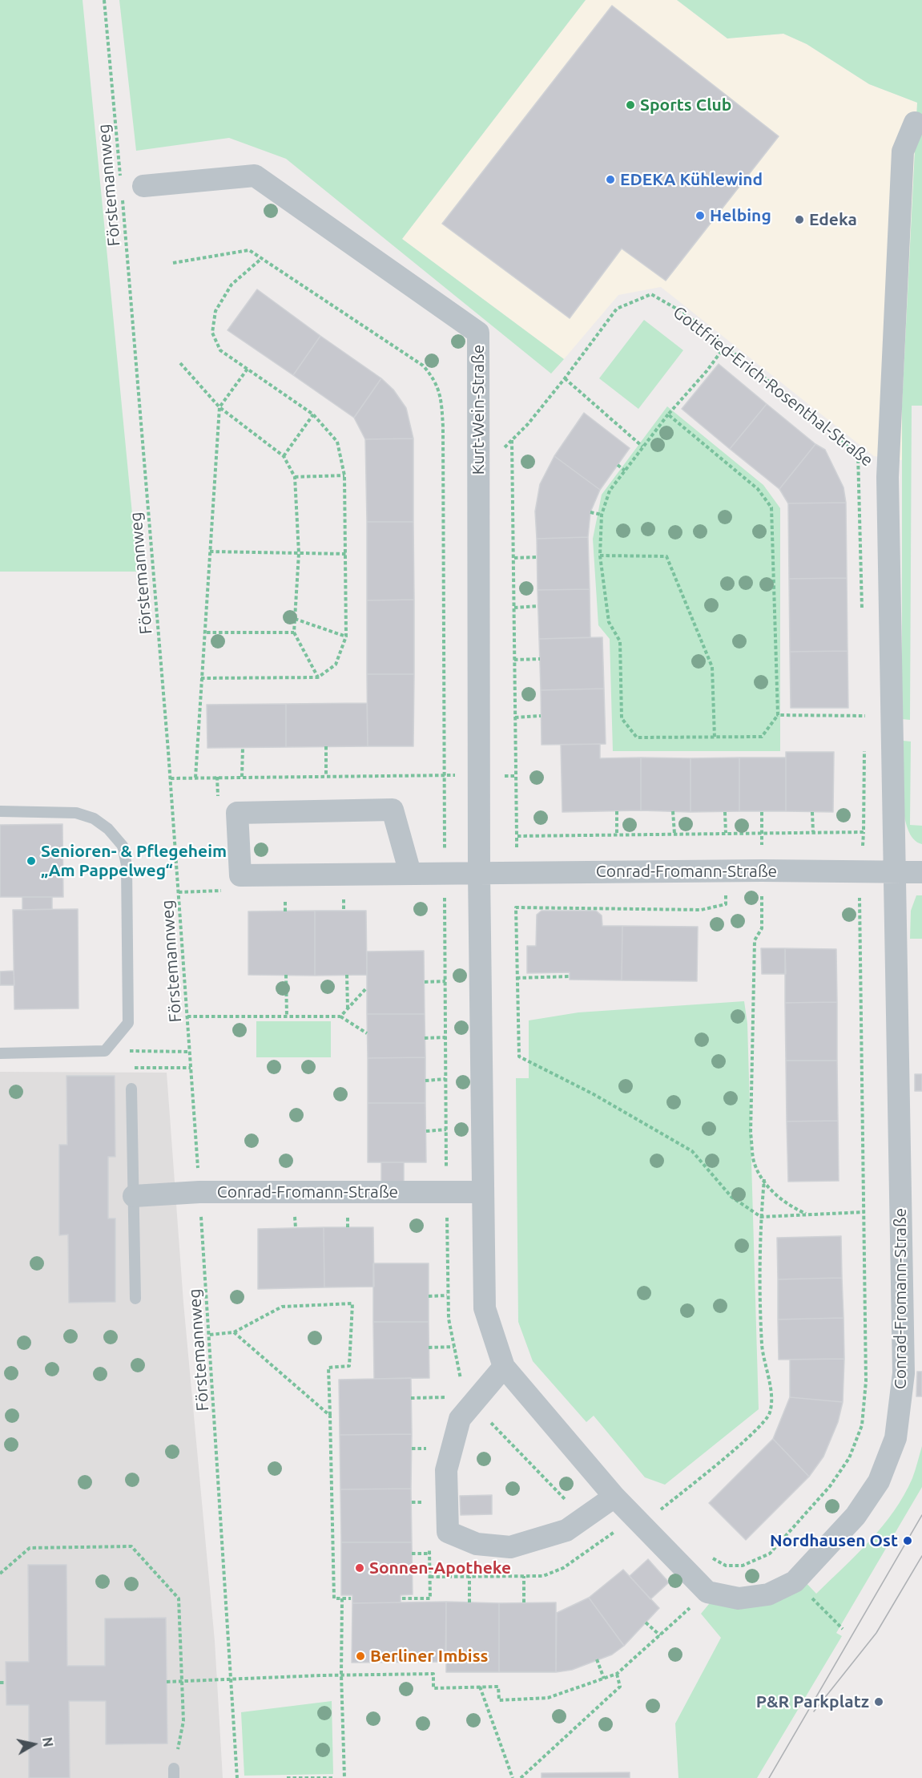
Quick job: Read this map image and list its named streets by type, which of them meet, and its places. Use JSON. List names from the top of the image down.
{
  "streets": {
    "street": ["Gottfried-Erich-Rosenthal-Straße", "Kurt-Wein-Straße", "Conrad-Fromann-Straße"],
    "path": ["Förstemannweg"]
  },
  "crossings": [
    ["Förstemannweg", "Conrad-Fromann-Straße"],
    ["Gottfried-Erich-Rosenthal-Straße", "Kurt-Wein-Straße"],
    ["Gottfried-Erich-Rosenthal-Straße", "Conrad-Fromann-Straße"],
    ["Kurt-Wein-Straße", "Conrad-Fromann-Straße"]
  ],
  "places": [
    "Sports Club",
    "EDEKA Kühlewind",
    "Helbing",
    "Edeka",
    "Senioren- & Pflegeheim „Am Pappelweg“",
    "Nordhausen Ost",
    "Sonnen-Apotheke",
    "Berliner Imbiss",
    "P&R Parkplatz"
  ],
  "north": "right"
}
